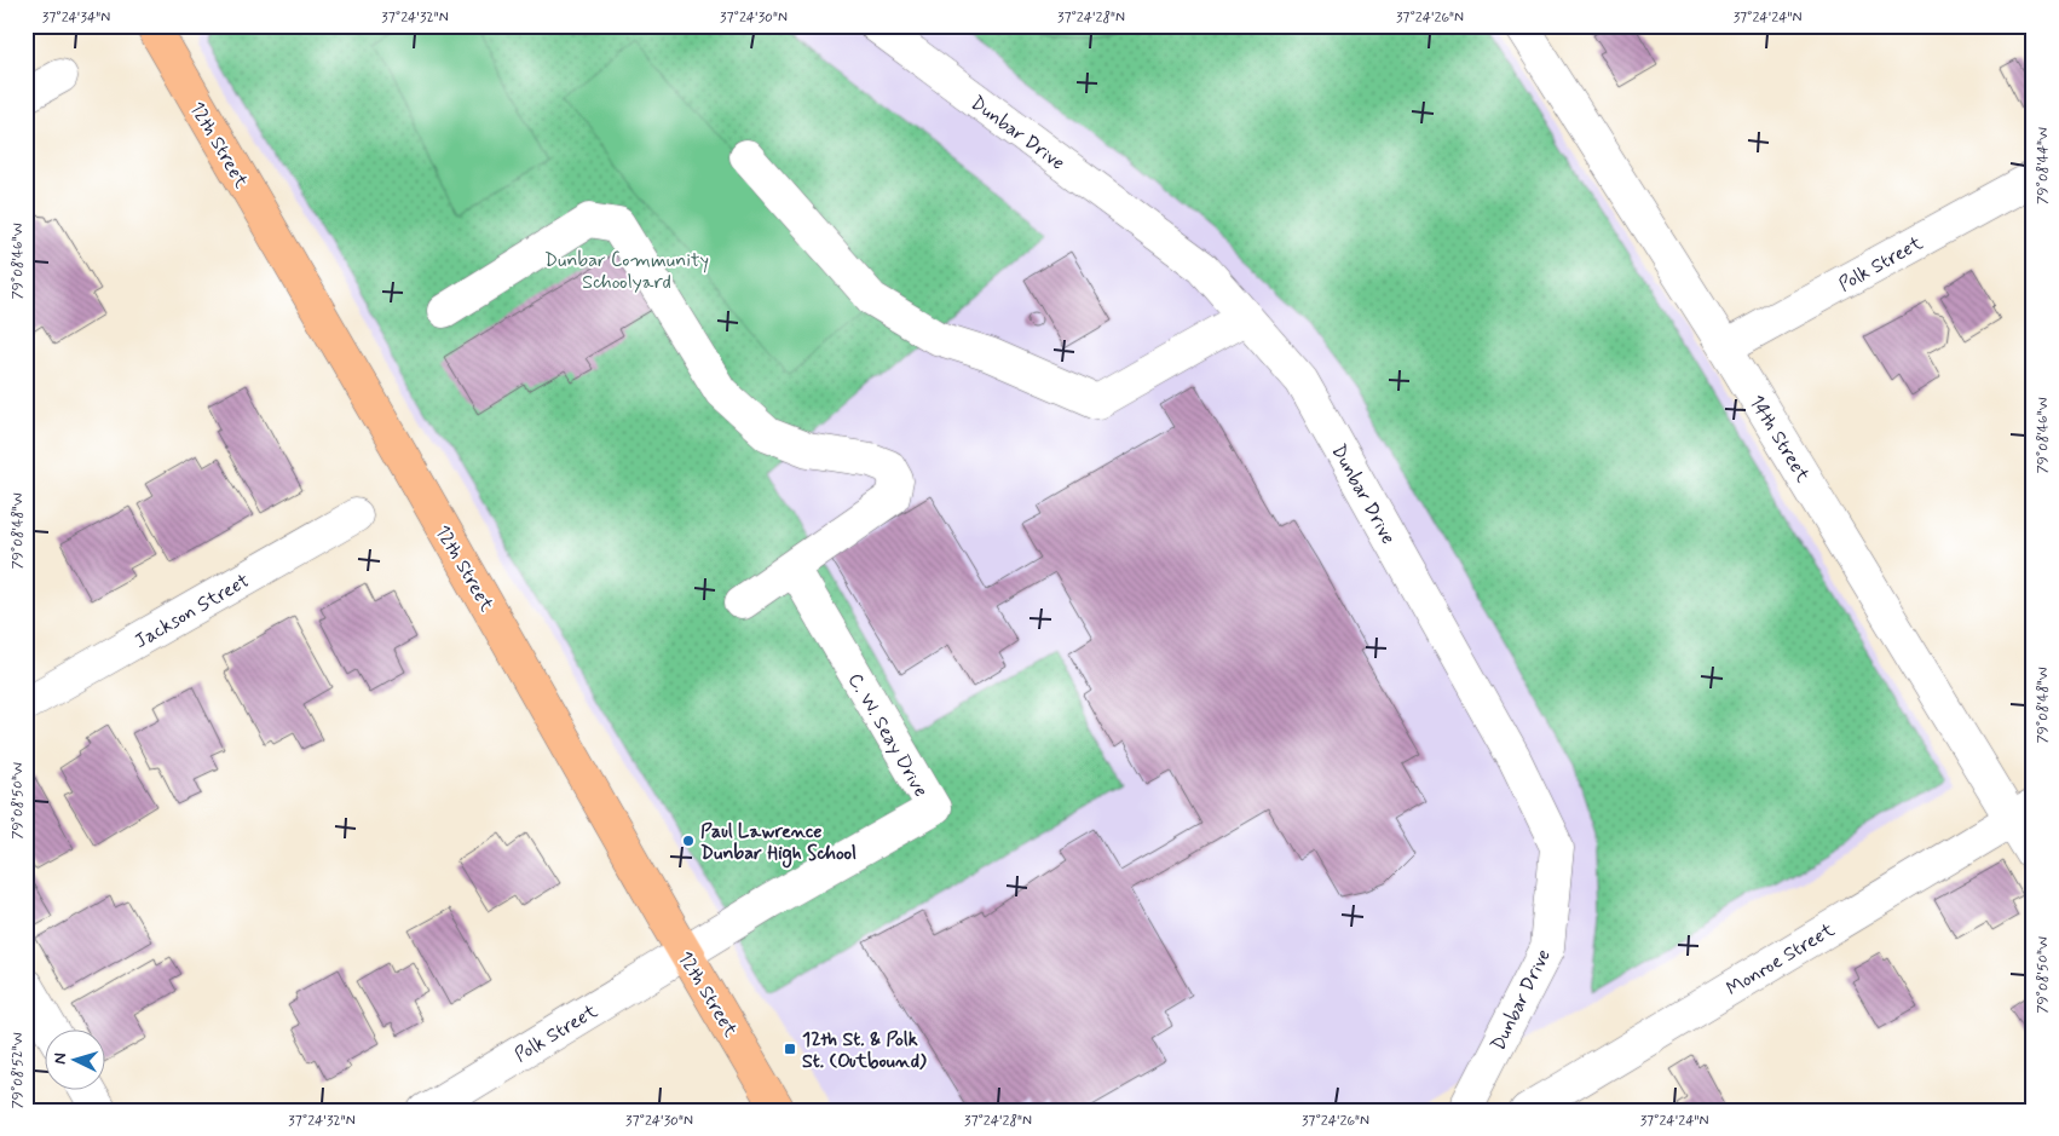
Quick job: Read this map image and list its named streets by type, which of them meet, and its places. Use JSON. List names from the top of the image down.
{
  "streets": {
    "main road": ["12th Street"],
    "street": [
      "Dunbar Drive",
      "Polk Street",
      "14th Street",
      "Jackson Street",
      "C. W. Seay Drive",
      "Monroe Street"
    ]
  },
  "crossings": [
    ["12th Street", "Polk Street"],
    ["12th Street", "C. W. Seay Drive"],
    ["Polk Street", "14th Street"],
    ["Polk Street", "C. W. Seay Drive"],
    ["14th Street", "Monroe Street"]
  ],
  "parks": ["Dunbar Community Schoolyard"],
  "places": {
    "other": ["Paul Lawrence Dunbar High School"],
    "transit": ["12th St. & Polk St. (Outbound)"]
  },
  "north": "left",
  "coordinates": [
    "37°24'34\"N",
    "37°24'32\"N",
    "37°24'30\"N",
    "37°24'28\"N",
    "37°24'26\"N",
    "37°24'24\"N",
    "79°08'44\"W",
    "79°08'46\"W",
    "79°08'48\"W",
    "79°08'50\"W",
    "79°08'52\"W"
  ]
}
